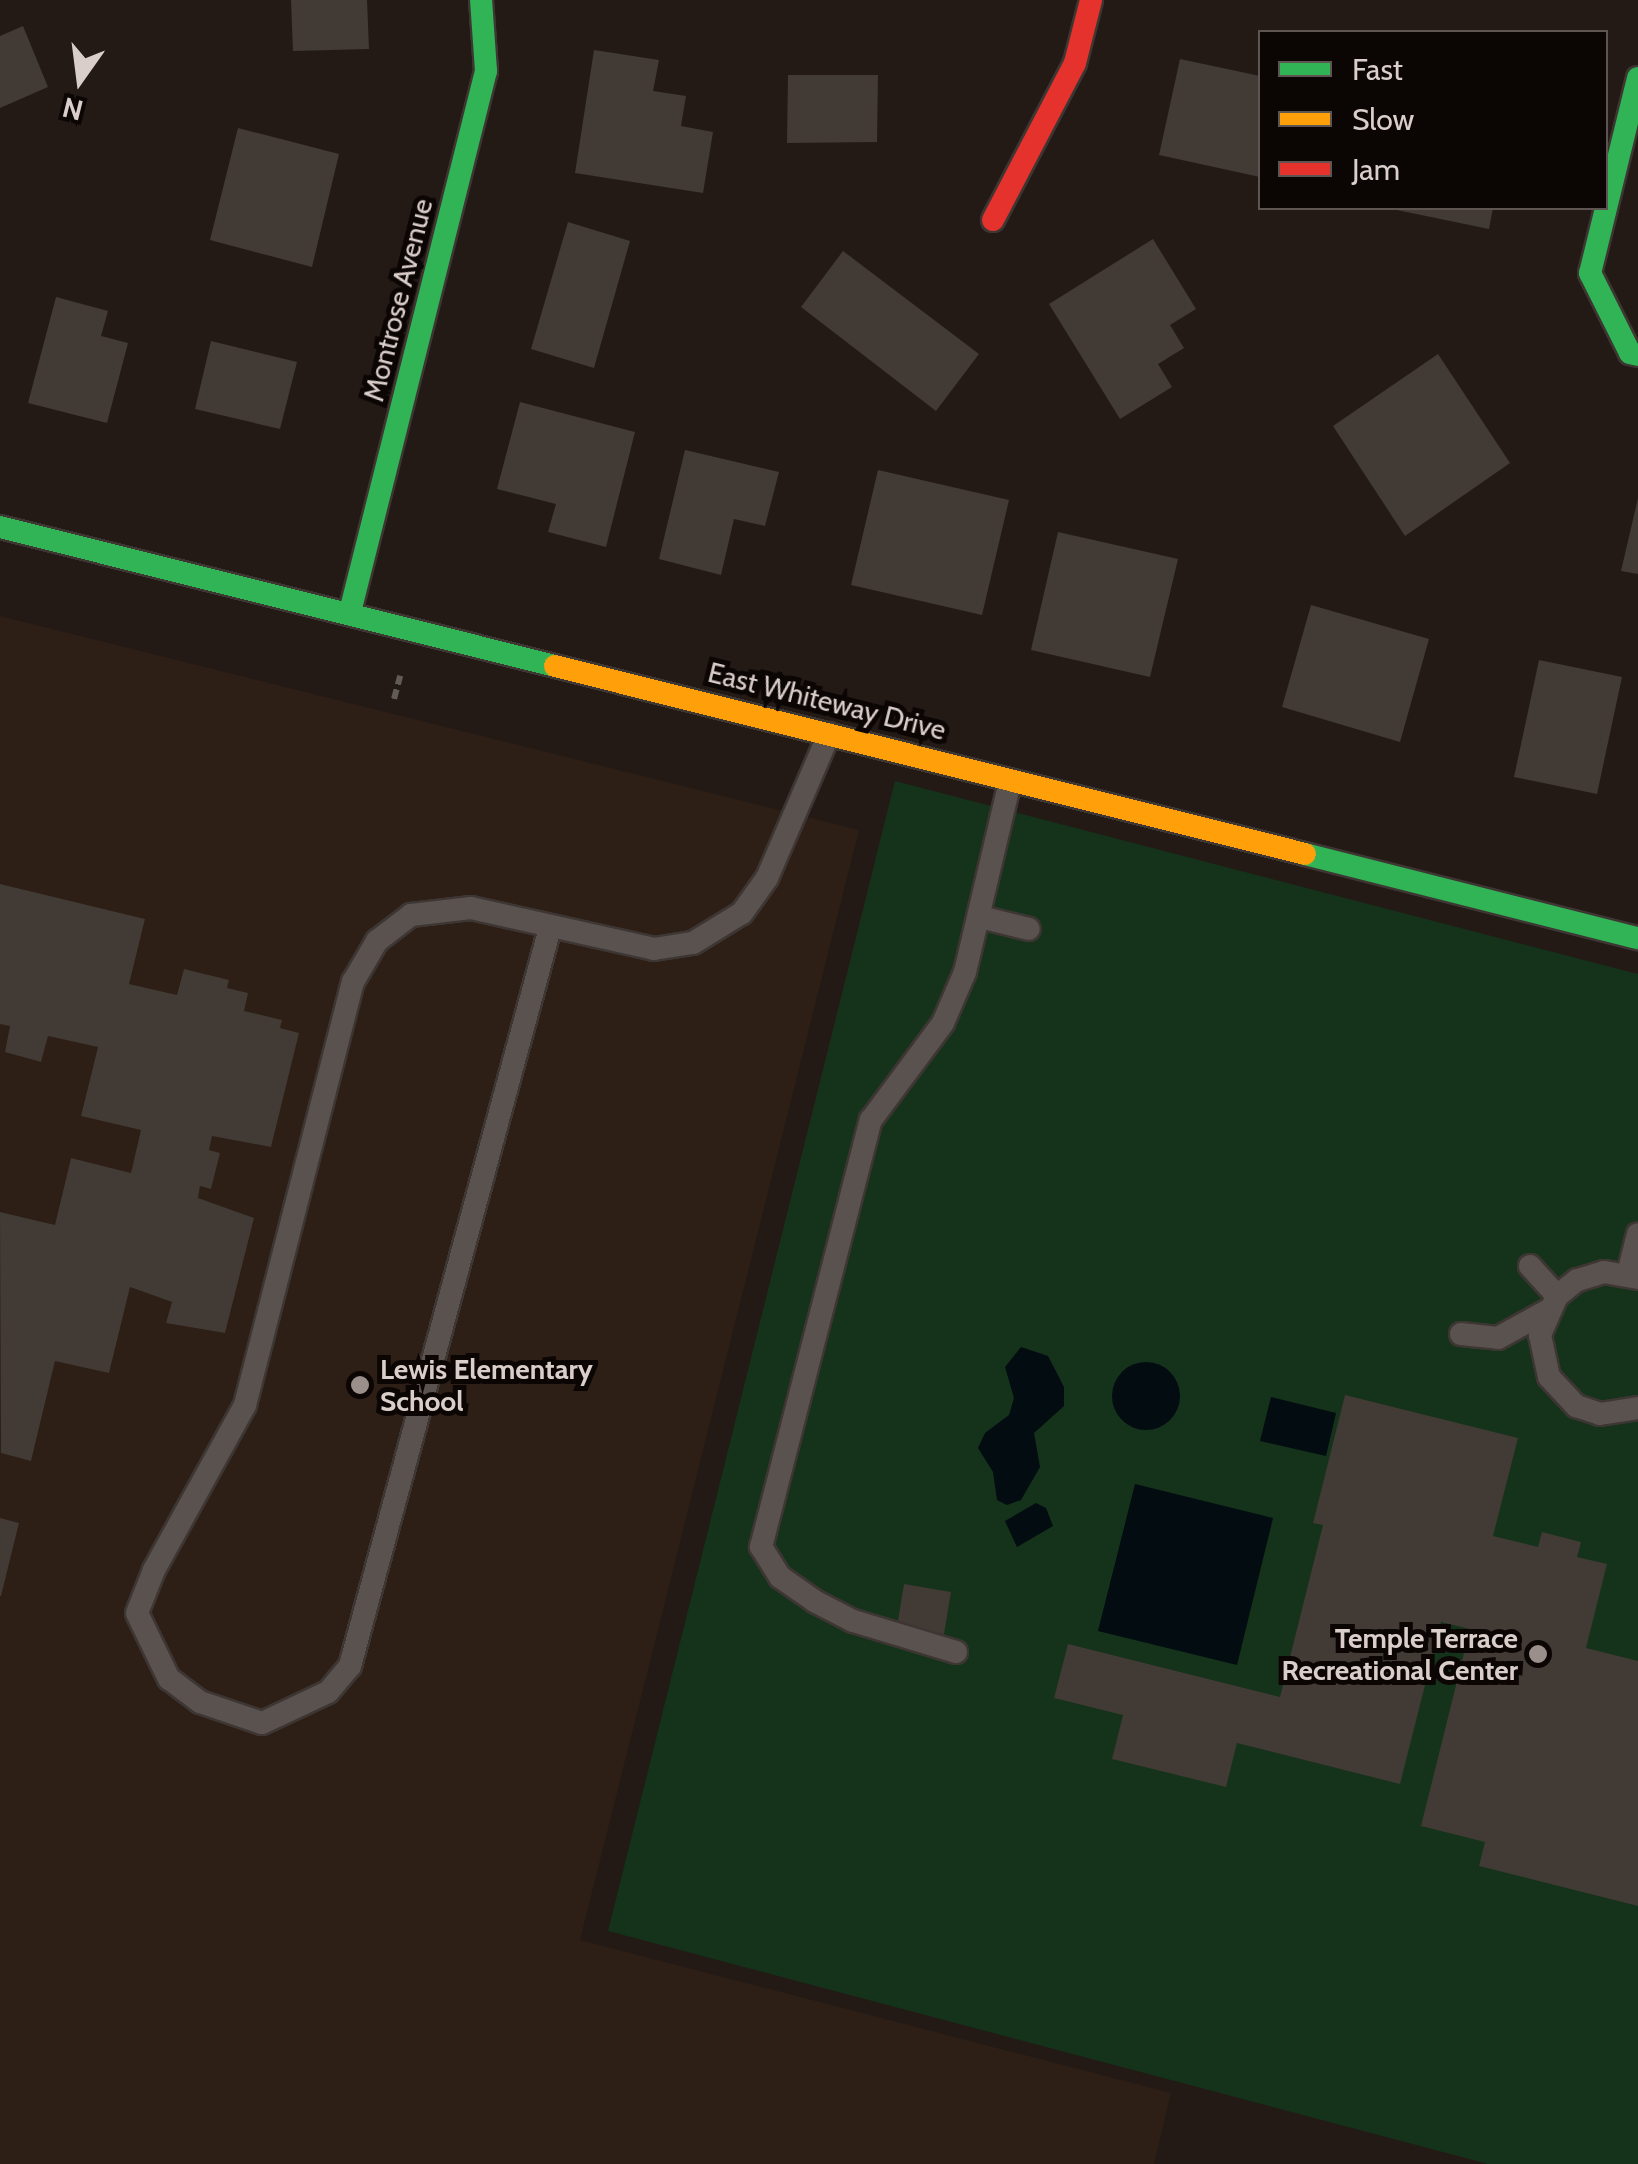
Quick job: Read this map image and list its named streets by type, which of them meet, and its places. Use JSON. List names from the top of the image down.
{
  "streets": {
    "street": ["Montrose Avenue", "East Whiteway Drive"]
  },
  "crossings": [
    ["Montrose Avenue", "East Whiteway Drive"]
  ],
  "places": ["Lewis Elementary School", "Temple Terrace Recreational Center"],
  "legend": ["Fast", "Slow", "Jam"],
  "north": "bottom"
}
